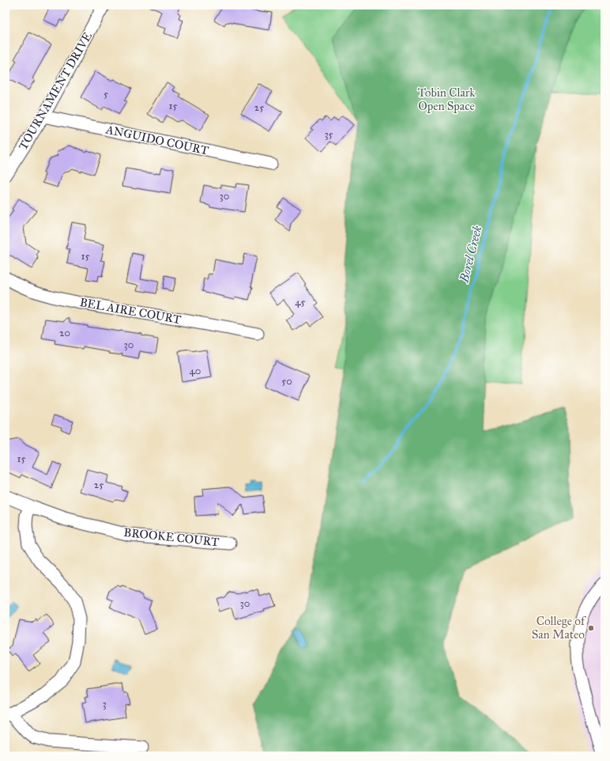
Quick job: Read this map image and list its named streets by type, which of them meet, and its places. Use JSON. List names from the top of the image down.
{
  "streets": {
    "street": [
      "TOURNAMENT DRIVE",
      "ANGUIDO COURT",
      "BEL AIRE COURT",
      "BROOKE COURT"
    ]
  },
  "crossings": [
    ["TOURNAMENT DRIVE", "ANGUIDO COURT"]
  ],
  "water": ["Borel Creek"],
  "parks": ["Tobin Clark Open Space"],
  "places": ["College of San Mateo"],
  "house_numbers": [
    "5",
    "15",
    "25",
    "35",
    "30",
    "15",
    "45",
    "20",
    "30",
    "40",
    "50",
    "15",
    "25",
    "30",
    "3"
  ]
}
